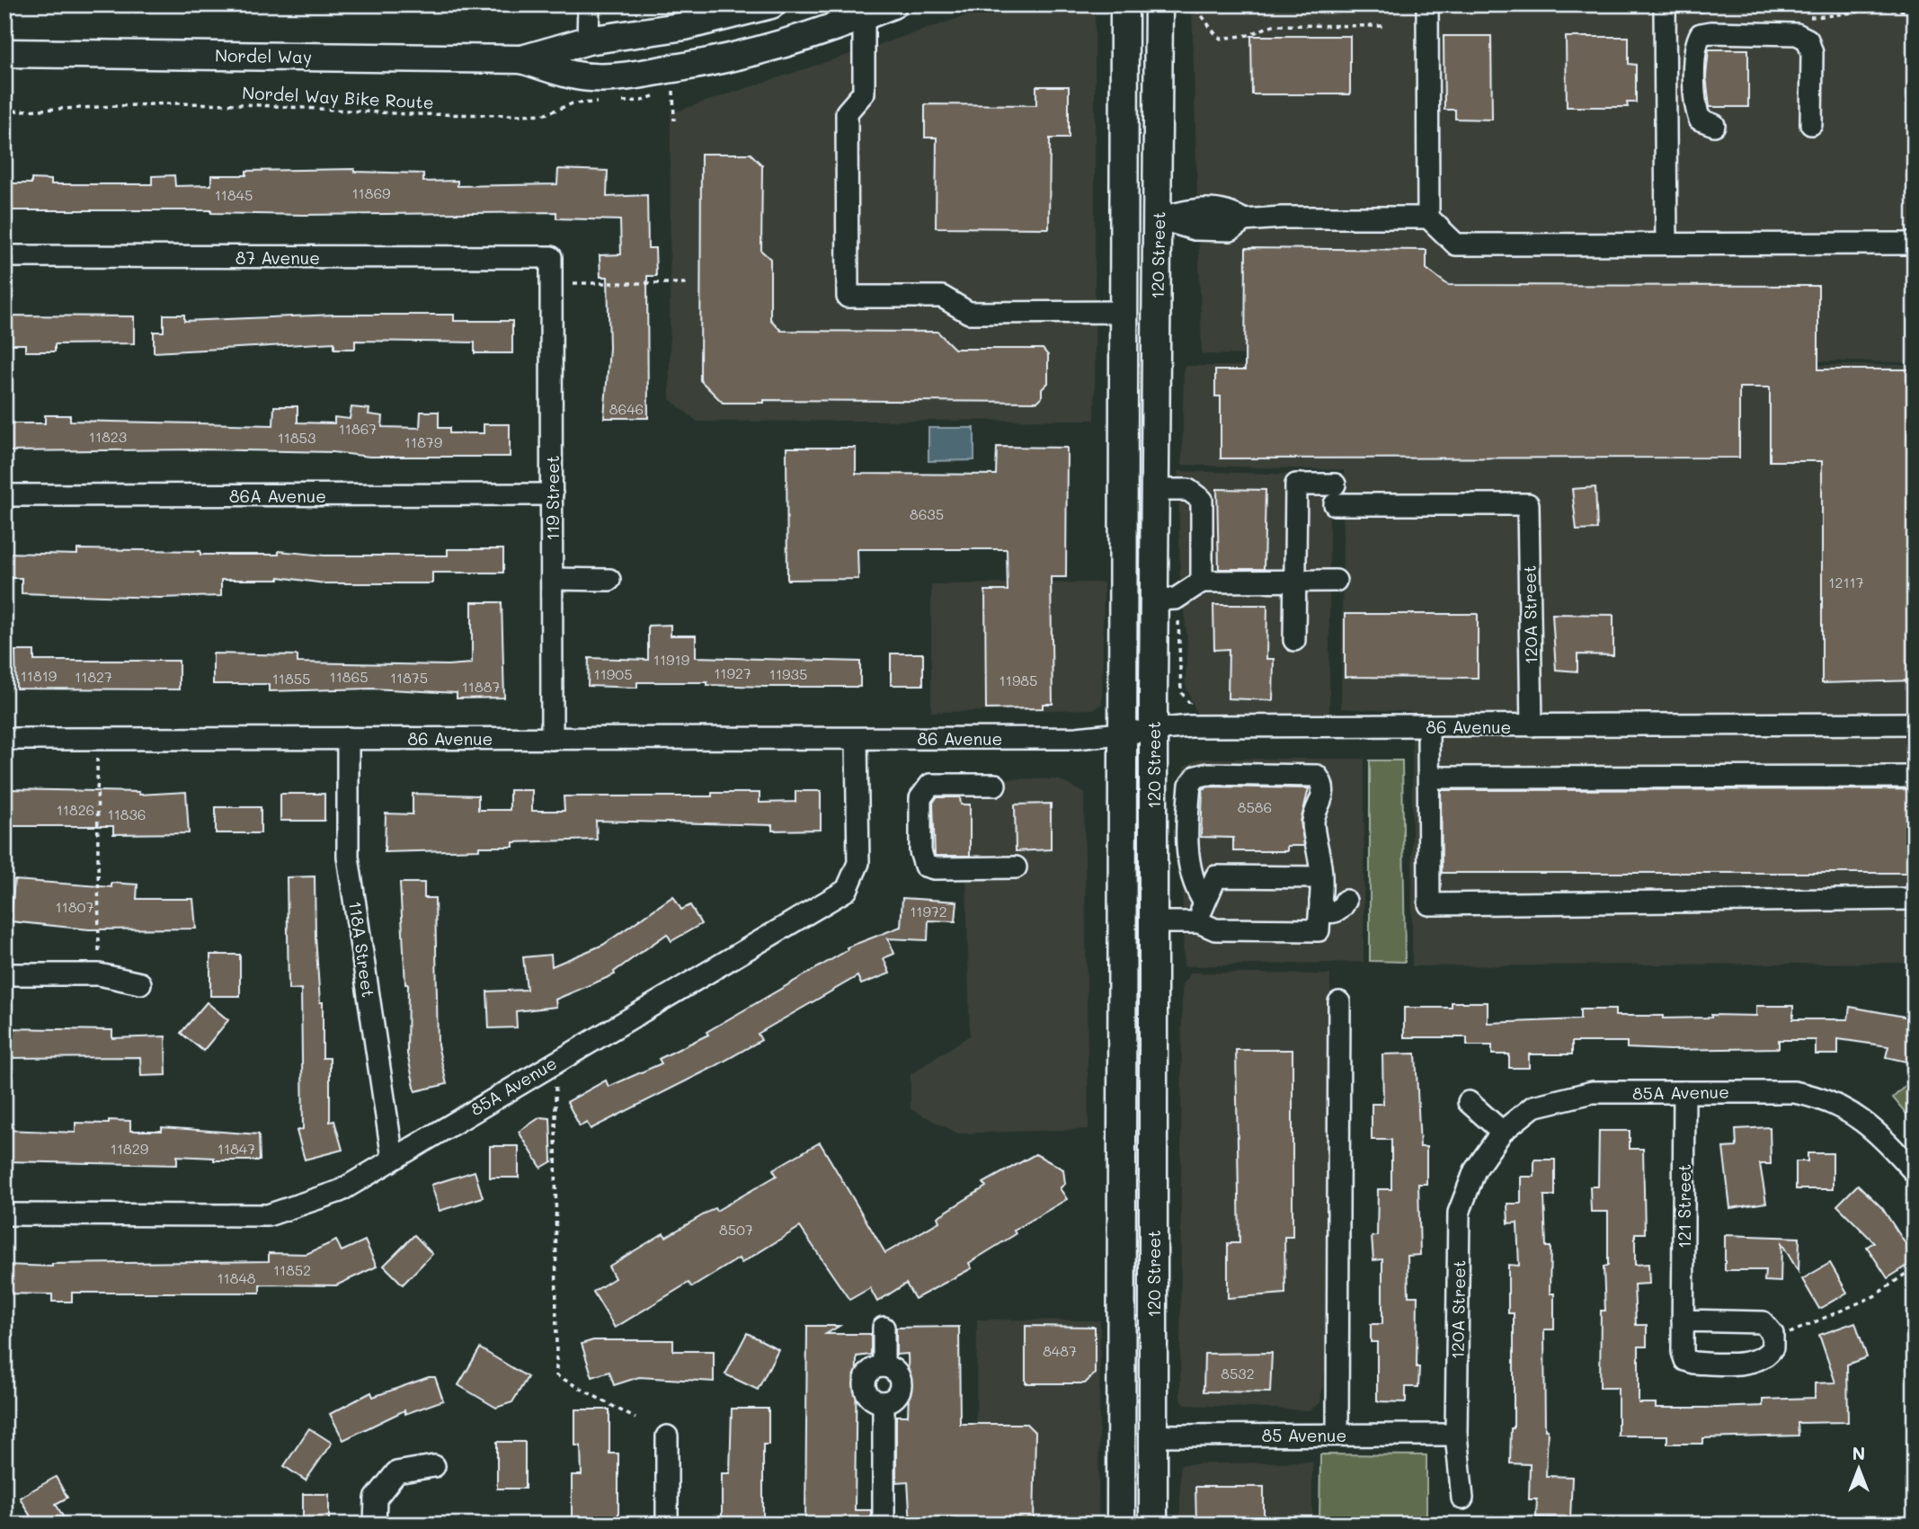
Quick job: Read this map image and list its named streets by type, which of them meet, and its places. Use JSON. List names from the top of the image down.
{
  "streets": {
    "main road": ["Nordel Way", "120 Street"],
    "street": [
      "87 Avenue",
      "86A Avenue",
      "119 Street",
      "120A Street",
      "86 Avenue",
      "118A Street",
      "85A Avenue",
      "121 Street",
      "85 Avenue"
    ],
    "path": ["Nordel Way Bike Route"]
  },
  "crossings": [
    ["120 Street", "86 Avenue"],
    ["120 Street", "85 Avenue"],
    ["87 Avenue", "119 Street"],
    ["86A Avenue", "119 Street"],
    ["119 Street", "86 Avenue"],
    ["120A Street", "86 Avenue"],
    ["120A Street", "85A Avenue"],
    ["120A Street", "85 Avenue"],
    ["86 Avenue", "118A Street"],
    ["86 Avenue", "85A Avenue"],
    ["118A Street", "85A Avenue"],
    ["85A Avenue", "121 Street"]
  ],
  "house_numbers": [
    "11869",
    "11845",
    "8646",
    "11867",
    "11823",
    "11853",
    "11879",
    "8635",
    "12117",
    "11919",
    "11927",
    "11905",
    "11935",
    "11819",
    "11827",
    "11865",
    "11875",
    "11855",
    "11985",
    "11887",
    "8586",
    "11826",
    "11836",
    "11807",
    "11972",
    "11829",
    "11847",
    "8507",
    "11852",
    "11848",
    "8487",
    "8532"
  ],
  "north": "top"
}
